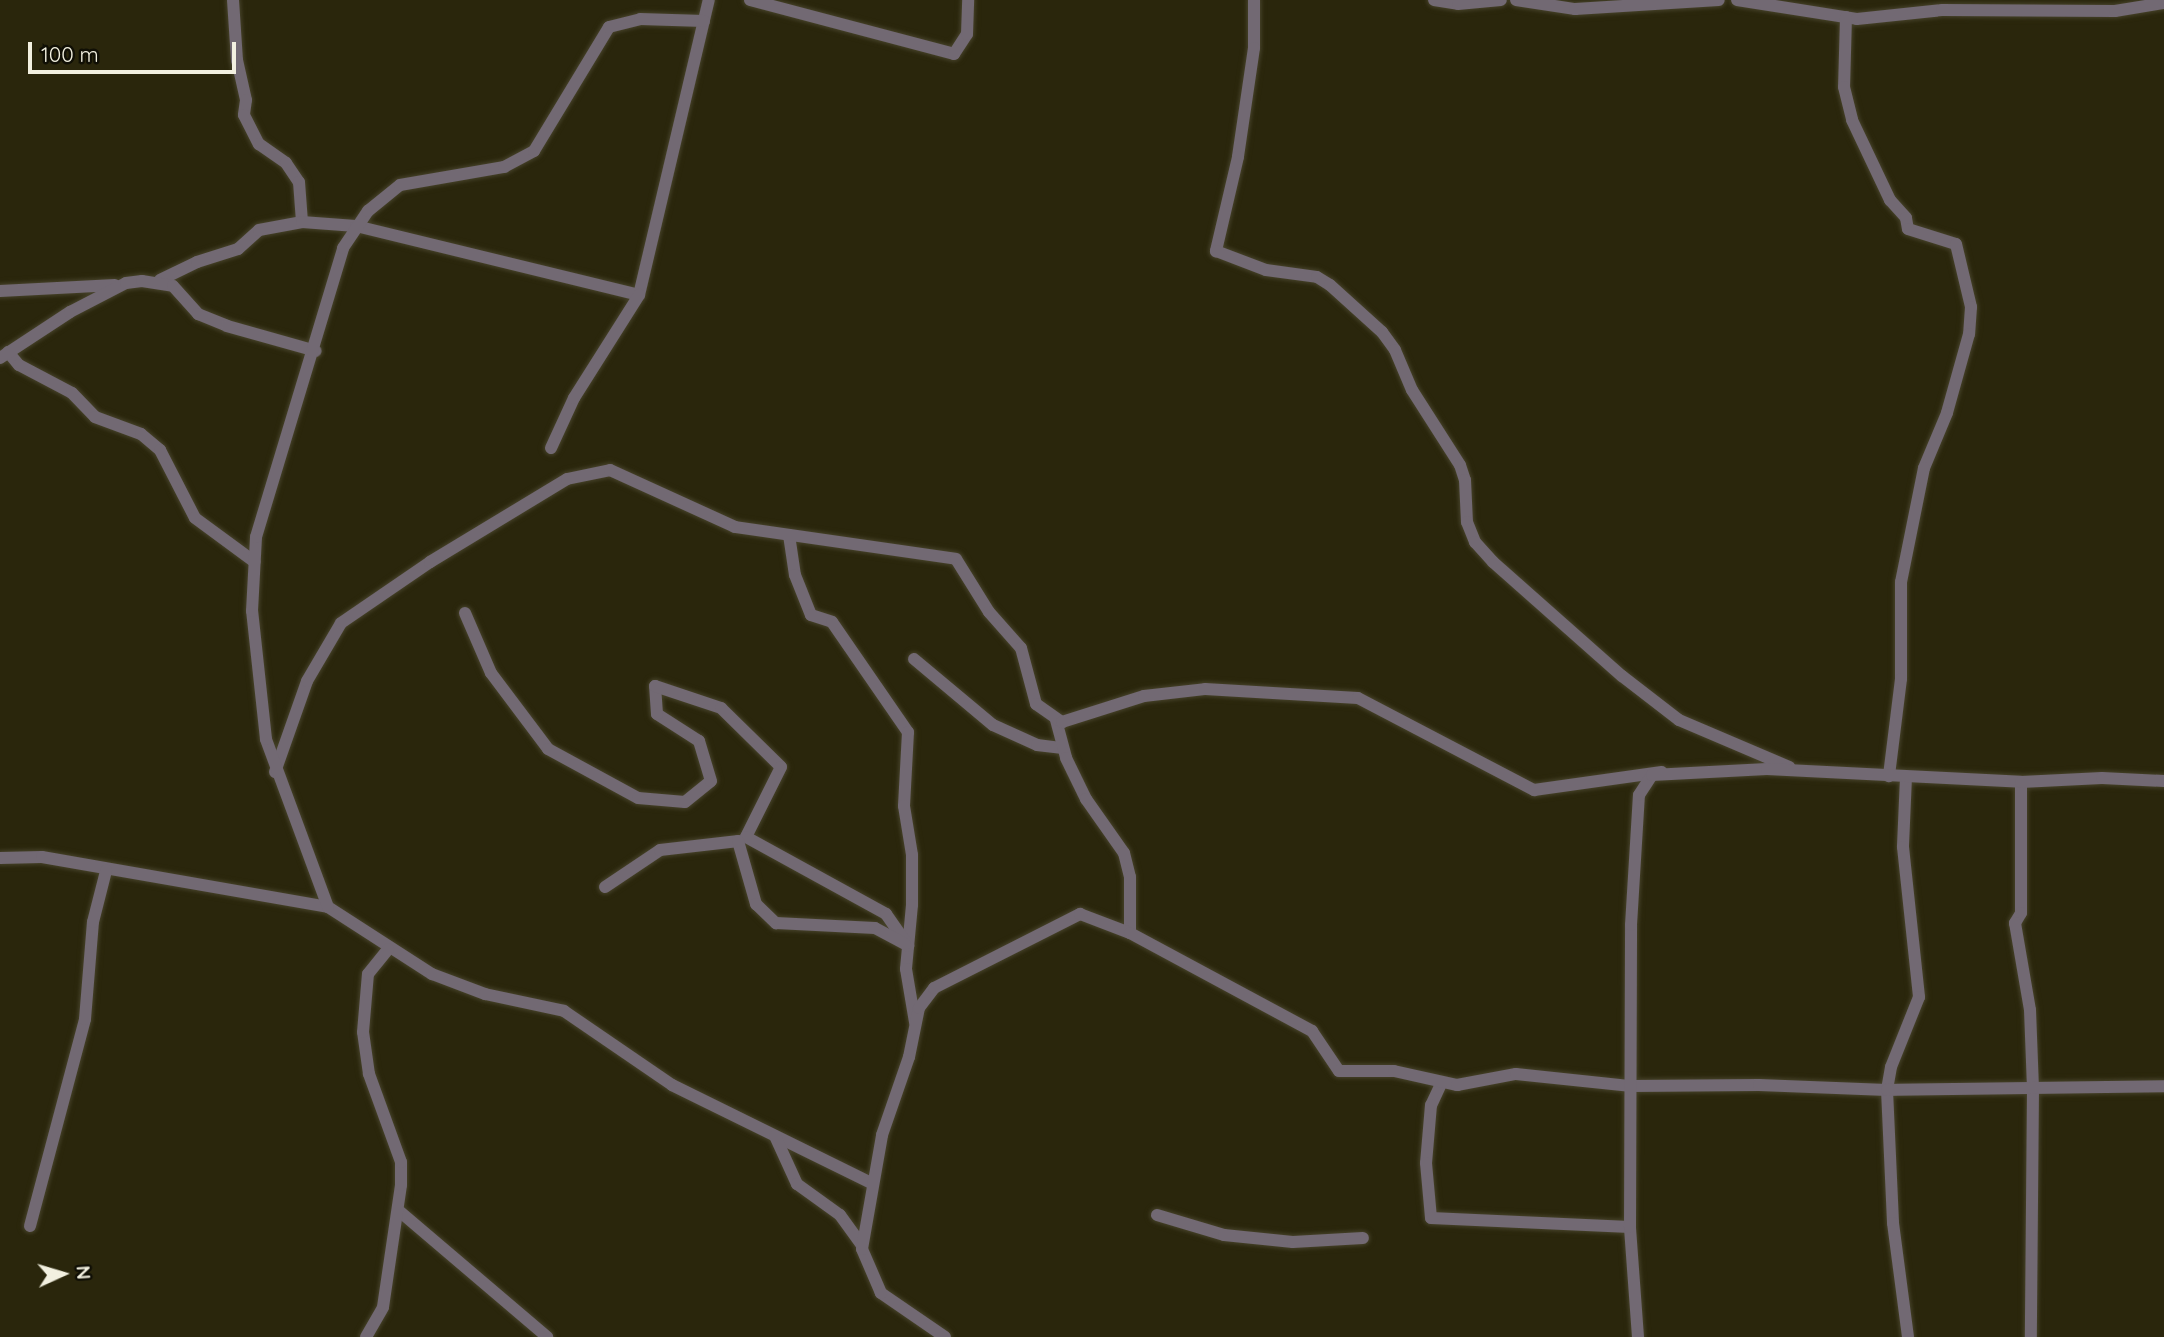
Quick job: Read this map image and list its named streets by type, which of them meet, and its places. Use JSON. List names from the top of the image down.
{
  "scale_bar": "100 m",
  "north": "right"
}
